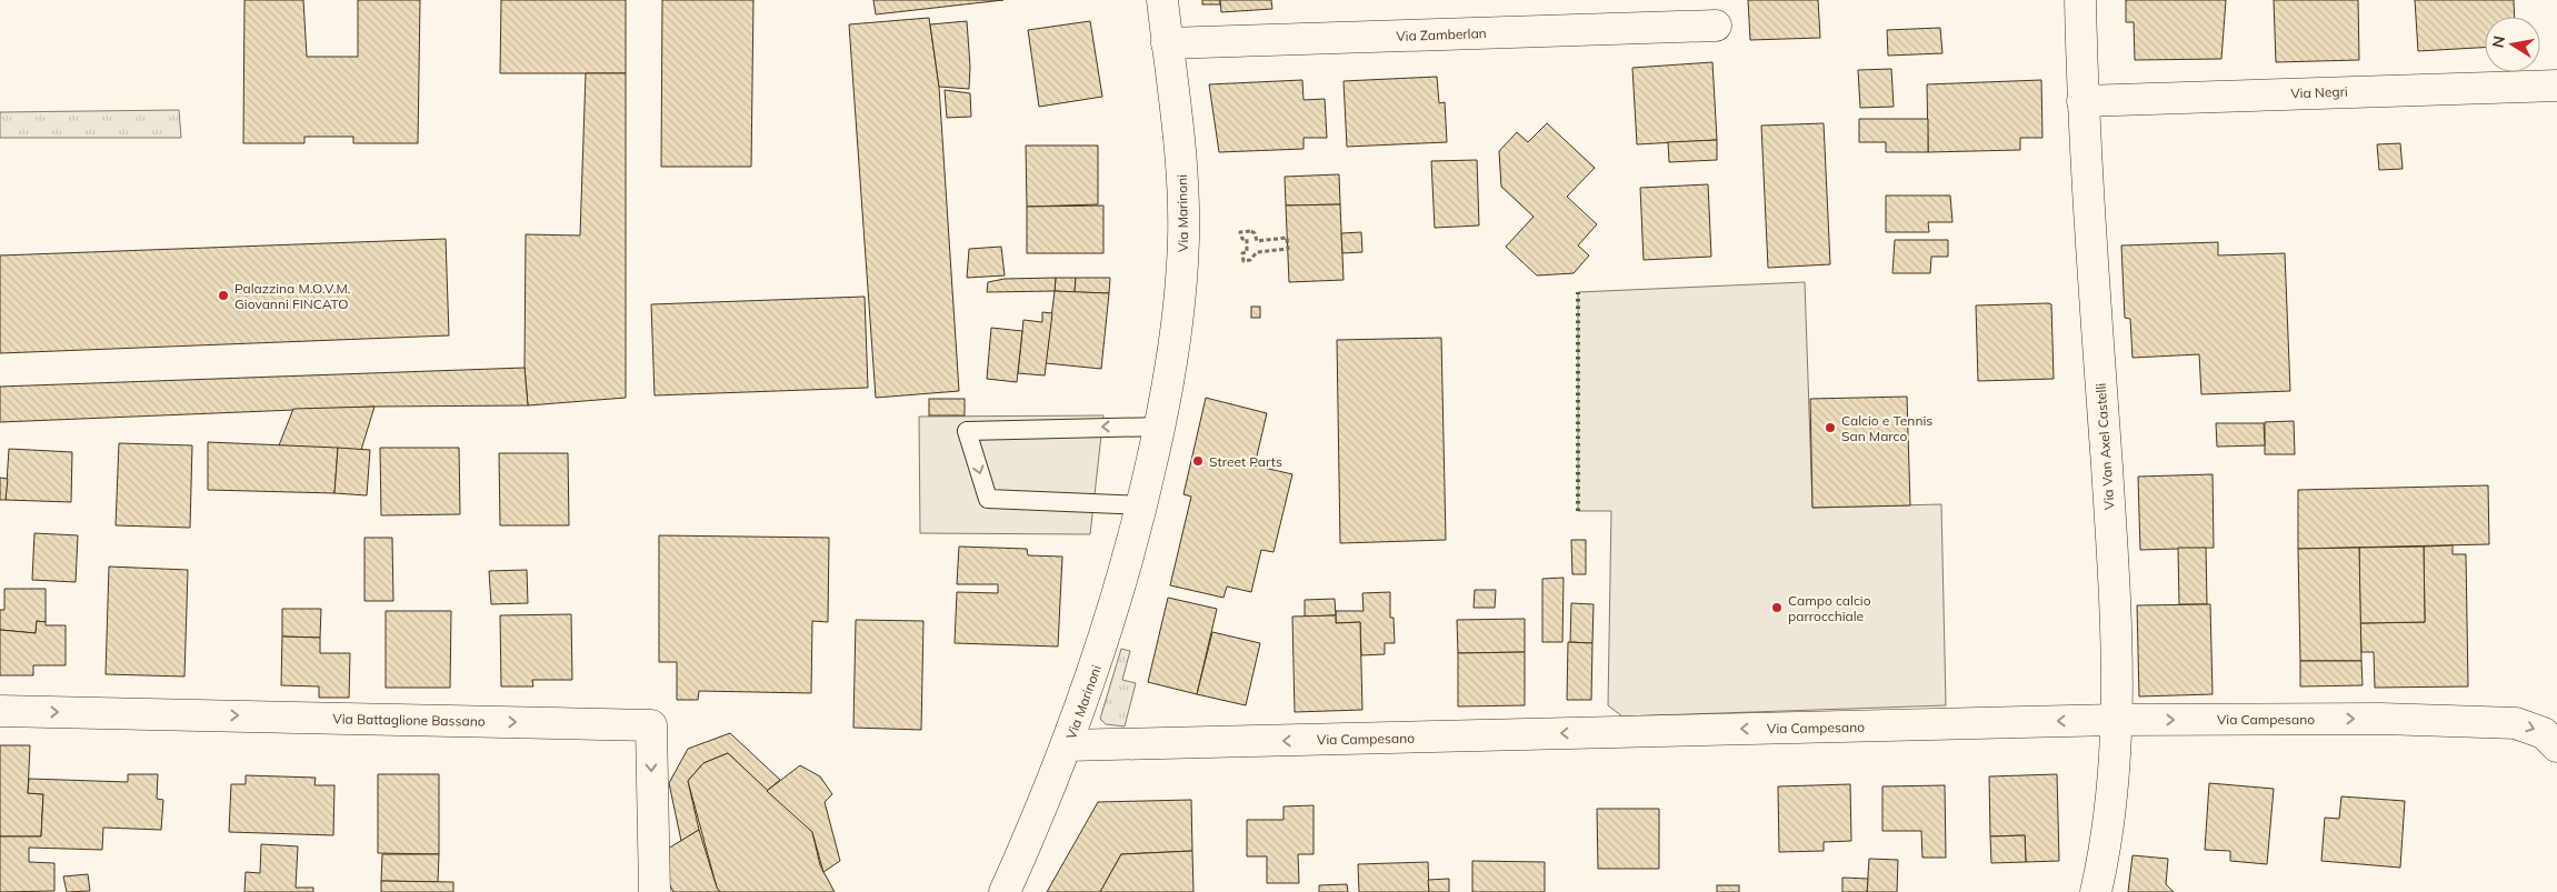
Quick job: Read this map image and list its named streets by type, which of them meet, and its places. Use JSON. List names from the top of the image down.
{
  "streets": {
    "street": [
      "Via Zamberlan",
      "Via Negri",
      "Via Marinoni",
      "Via Van Axel Castelli",
      "Via Campesano",
      "Via Battaglione Bassano"
    ]
  },
  "crossings": [
    ["Via Zamberlan", "Via Marinoni"],
    ["Via Negri", "Via Van Axel Castelli"],
    ["Via Marinoni", "Via Campesano"],
    ["Via Van Axel Castelli", "Via Campesano"]
  ],
  "one_way": ["Via Battaglione Bassano"],
  "places": [
    "Palazzina M.O.V.M. Giovanni FINCATO",
    "Calcio e Tennis San Marco",
    "Street Parts",
    "Campo calcio parrocchiale"
  ],
  "north": "left"
}
